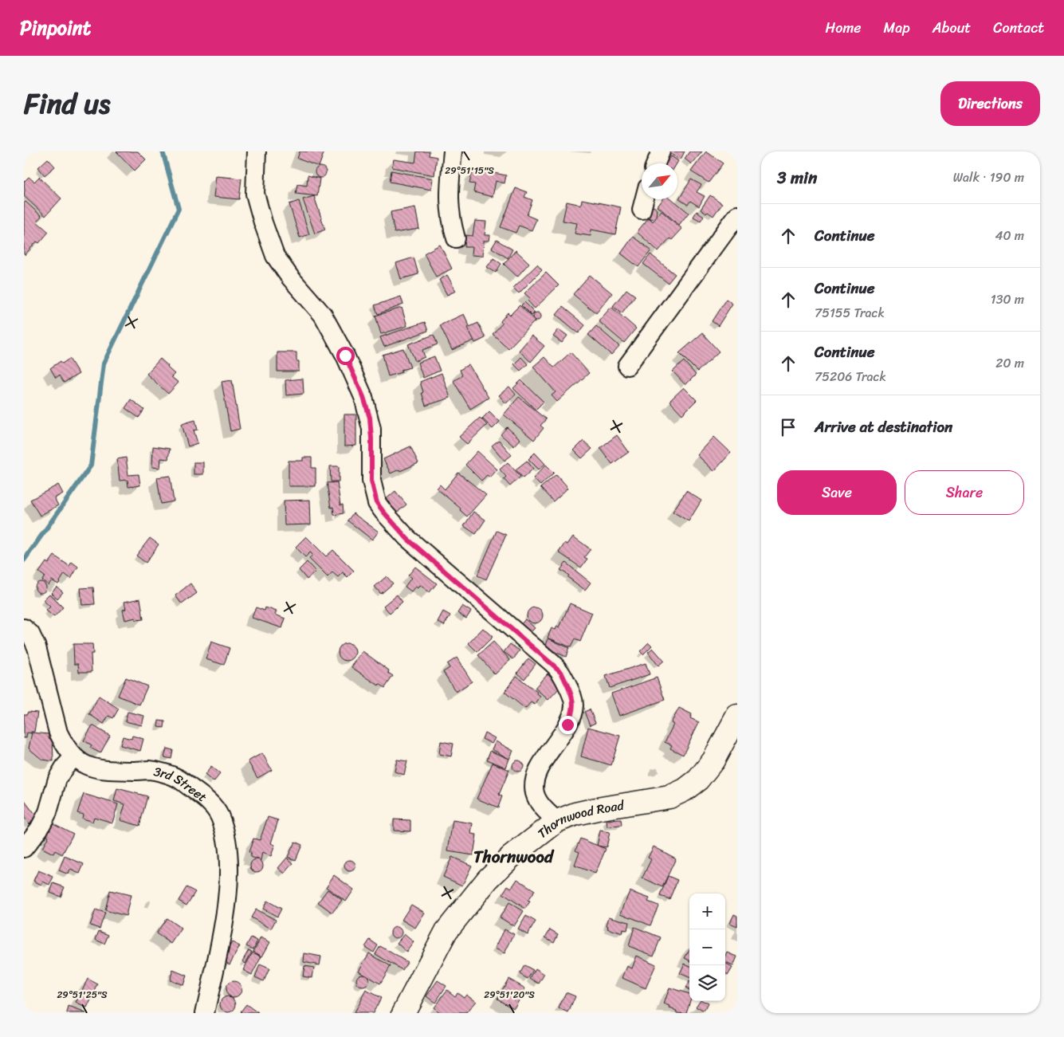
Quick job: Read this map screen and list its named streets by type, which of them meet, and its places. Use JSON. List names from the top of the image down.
{
  "streets": {
    "street": ["3rd Street", "Thornwood Road"]
  },
  "districts": ["Thornwood"],
  "north": "top right",
  "page": {
    "header": "Pinpoint",
    "nav": [
      "Home",
      "Map",
      "About",
      "Contact"
    ],
    "title": "Find us",
    "buttons": [
      "Directions",
      ["Save", "Share"]
    ],
    "heading": ["3 min", "Walk · 190 m"],
    "list": [
      ["Continue", "40 m"],
      ["Continue", "75155 Track", "130 m"],
      ["Continue", "75206 Track", "20 m"],
      "Arrive at destination"
    ],
    "map_buttons": ["+", "−"]
  },
  "coordinates": ["29°51'15\"S", "29°51'25\"S", "29°51'20\"S"]
}
